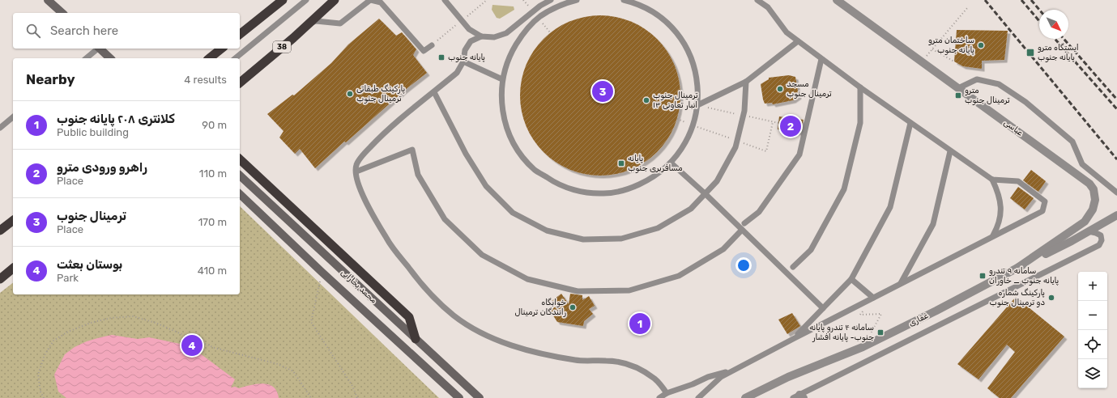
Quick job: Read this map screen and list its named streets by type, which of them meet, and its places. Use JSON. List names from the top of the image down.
{
  "streets": {
    "highway": ["38"],
    "main road": ["محمد بخارایی"],
    "street": ["عباسی", "غفاری"]
  },
  "crossings": [
    ["عباسی", "غفاری"]
  ],
  "places": {
    "other": [
      "ساختمان مترو پایانه جنوب",
      "مسجد ترمینال جنوب",
      "پارکینگ طبقاتی ترمینال جنوب",
      "ترمینال جنوب انبار تعاونی ۱۳",
      "پارکینگ شماره دو ترمینال جنوب",
      "خوابگاه رانندگان ترمینال"
    ],
    "transit": [
      "ایستگاه مترو پایانه جنوب",
      "پایانه جنوب",
      "مترو ترمینال جنوب",
      "پایانه مسافربری جنوب",
      "سامانه ۹ تندرو پایانه جنوب _ خاوران",
      "سامانه ۴ تندرو پایانه جنوب- پایانه افشار"
    ]
  },
  "north": "bottom right",
  "page": {
    "search": "Search here",
    "heading": ["Nearby", "4 results"],
    "pins": [
      "3",
      "2",
      "1",
      "4"
    ],
    "list": [
      {
        "mark": "1",
        "name": "کلانتری ۲۰۸ پایانه جنوب",
        "note": "Public building",
        "value": "90 m"
      },
      {
        "mark": "2",
        "name": "راهرو ورودی مترو",
        "note": "Place",
        "value": "110 m"
      },
      {
        "mark": "3",
        "name": "ترمینال جنوب",
        "note": "Place",
        "value": "170 m"
      },
      {
        "mark": "4",
        "name": "بوستان بعثت",
        "note": "Park",
        "value": "410 m"
      }
    ],
    "map_buttons": ["+", "−"]
  }
}
